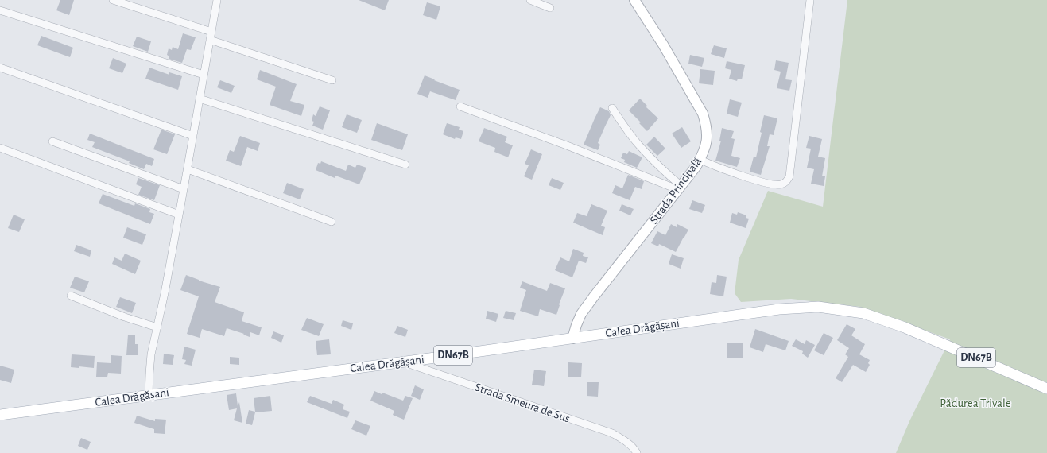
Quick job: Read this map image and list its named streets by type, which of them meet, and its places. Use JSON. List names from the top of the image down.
{
  "streets": {
    "main road": ["Calea Drăgășani", "DN67B"],
    "street": ["Strada Principală", "Strada Smeura de Sus"]
  },
  "crossings": [
    ["Strada Principală", "Calea Drăgășani"],
    ["Calea Drăgășani", "Strada Smeura de Sus"]
  ],
  "parks": ["Pădurea Trivale"]
}
